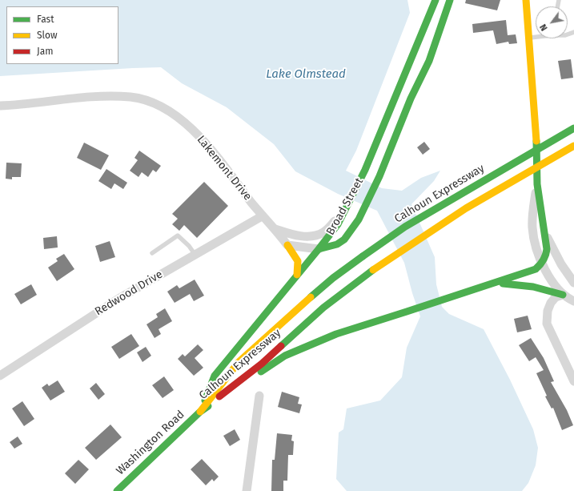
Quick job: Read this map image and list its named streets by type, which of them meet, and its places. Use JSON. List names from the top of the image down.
{
  "streets": {
    "main road": ["Calhoun Expressway", "Broad Street", "Washington Road"],
    "street": ["Lakemont Drive", "Redwood Drive"]
  },
  "crossings": [
    ["Lakemont Drive", "Broad Street"],
    ["Lakemont Drive", "Redwood Drive"],
    ["Calhoun Expressway", "Washington Road"]
  ],
  "water": ["Lake Olmstead"],
  "legend": ["Fast", "Slow", "Jam"],
  "north": "bottom left"
}
